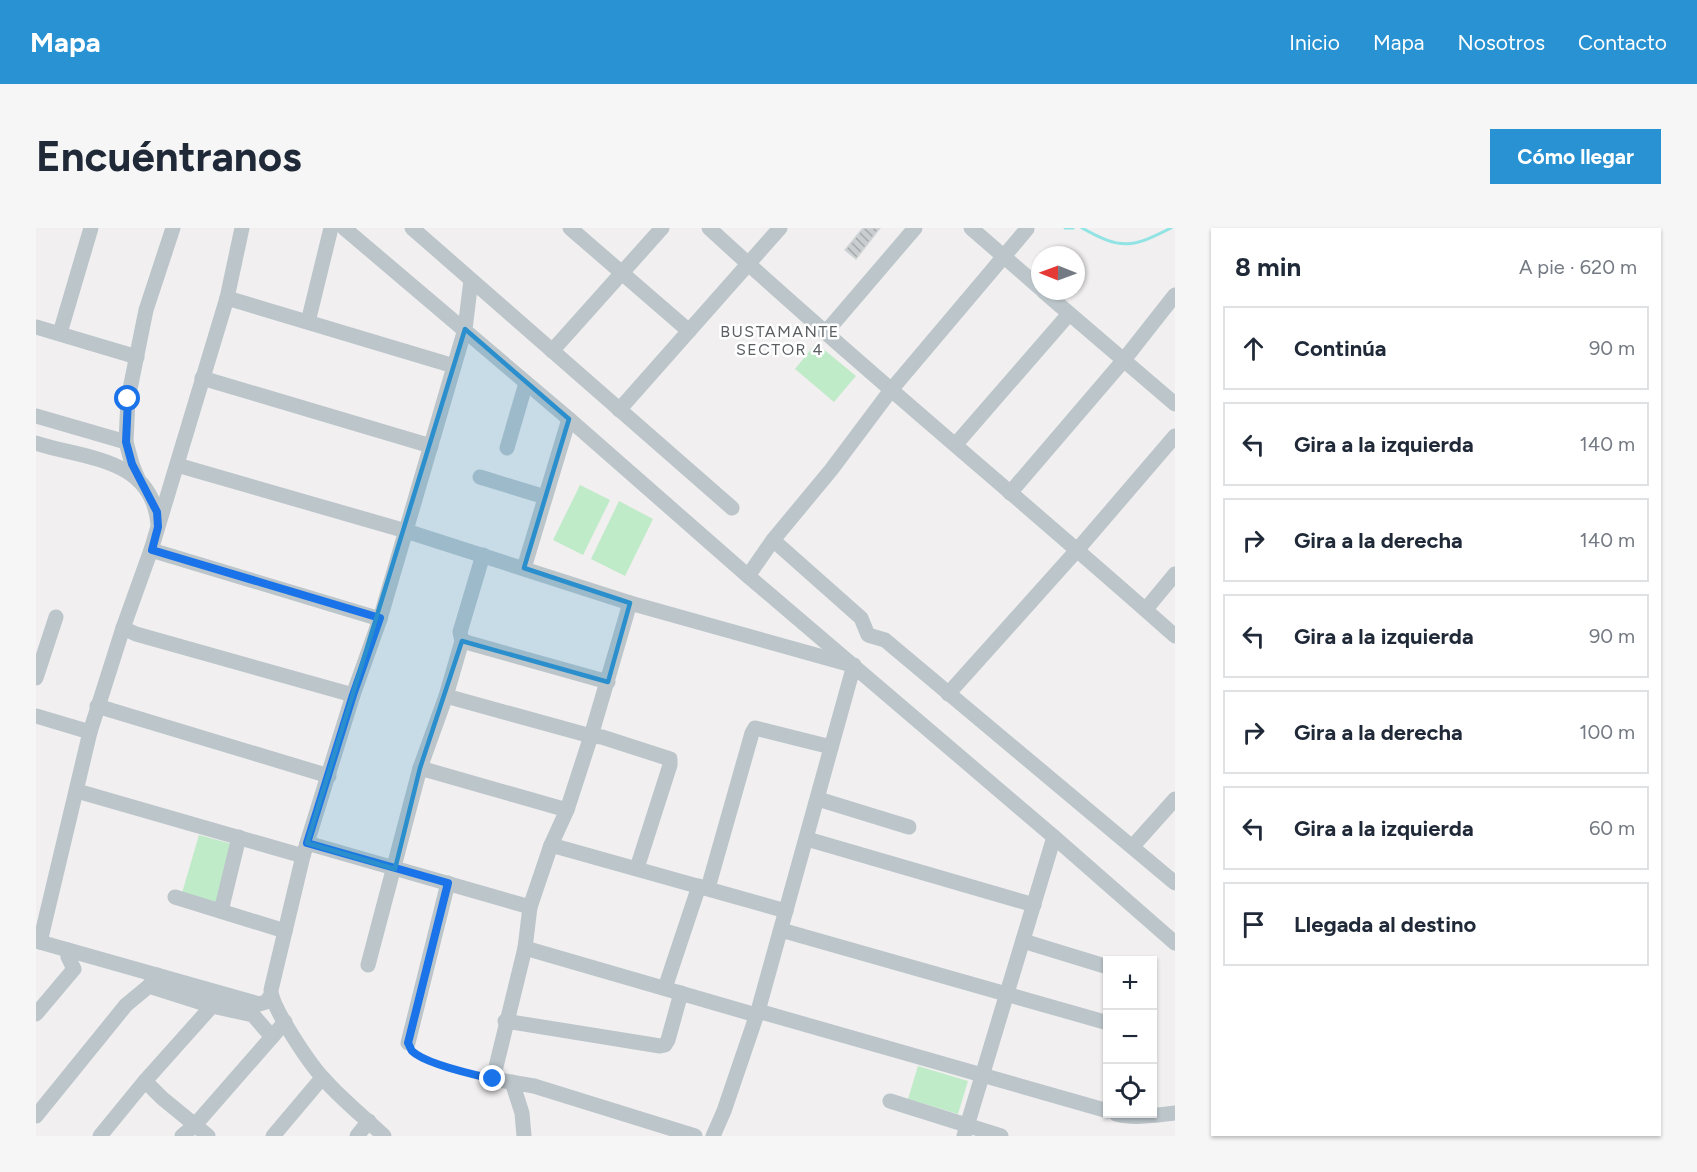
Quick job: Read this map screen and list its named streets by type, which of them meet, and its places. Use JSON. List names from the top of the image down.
{
  "districts": ["BUSTAMANTE SECTOR 4"],
  "north": "left",
  "page": {
    "header": "Mapa",
    "nav": [
      "Inicio",
      "Mapa",
      "Nosotros",
      "Contacto"
    ],
    "buttons": "Cómo llegar",
    "title": "Encuéntranos",
    "heading": ["8 min", "A pie · 620 m"],
    "list": [
      ["Continúa", "90 m"],
      ["Gira a la izquierda", "140 m"],
      ["Gira a la derecha", "140 m"],
      ["Gira a la izquierda", "90 m"],
      ["Gira a la derecha", "100 m"],
      ["Gira a la izquierda", "60 m"],
      "Llegada al destino"
    ],
    "map_buttons": ["+", "−"]
  }
}
